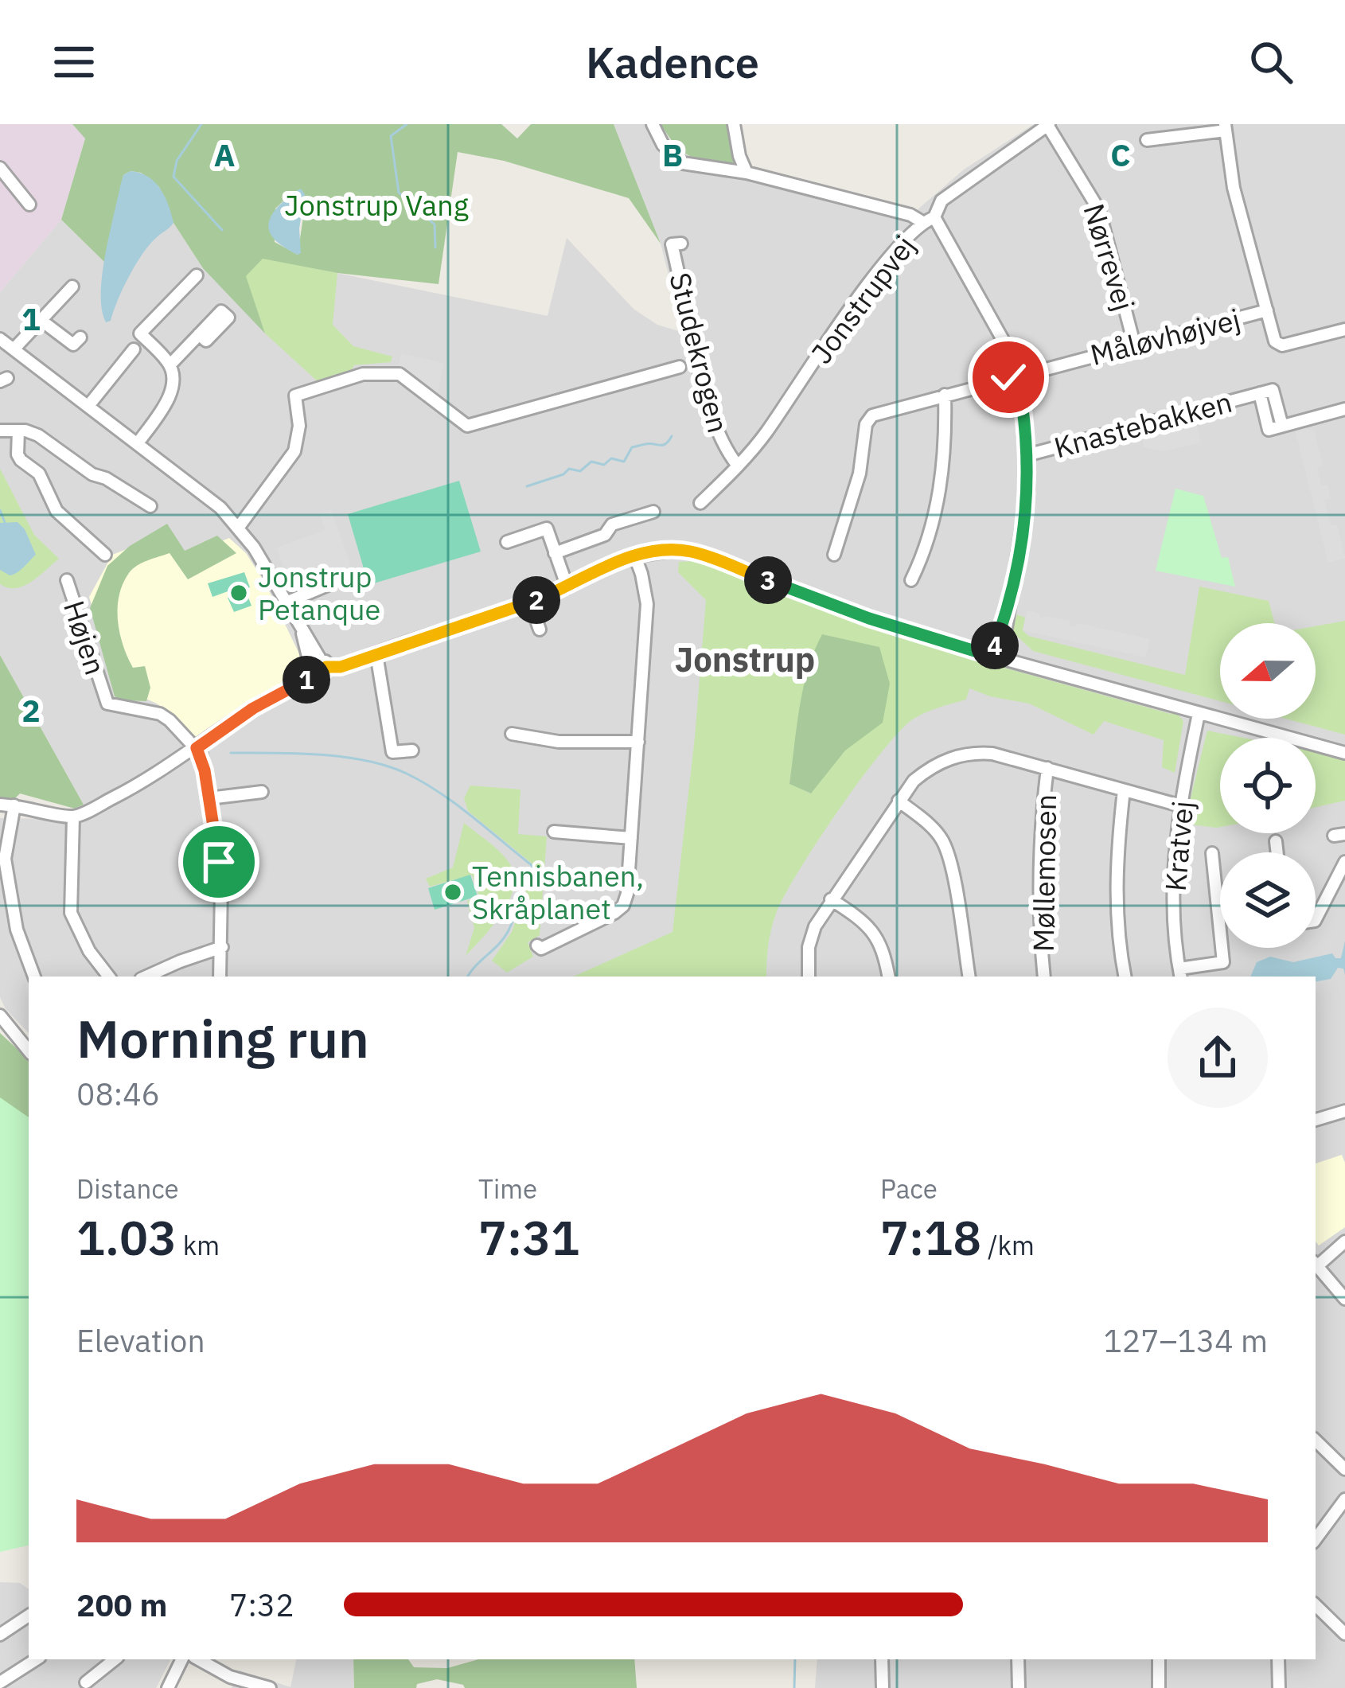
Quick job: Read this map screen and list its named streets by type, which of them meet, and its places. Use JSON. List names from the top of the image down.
{
  "streets": {
    "street": [
      "Nørrevej",
      "Jonstrupvej",
      "Måløvhøjvej",
      "Studekrogen",
      "Knastebakken",
      "Højen",
      "Kratvej",
      "Møllemosen"
    ]
  },
  "crossings": [
    ["Nørrevej", "Jonstrupvej"],
    ["Nørrevej", "Måløvhøjvej"],
    ["Jonstrupvej", "Studekrogen"],
    ["Kratvej", "Møllemosen"]
  ],
  "districts": ["Jonstrup"],
  "parks": ["Jonstrup Vang"],
  "places": ["Jonstrup Petanque", "Tennisbanen, Skråplanet"],
  "north": "left",
  "page": {
    "header": "Kadence",
    "pins": [
      "3",
      "2",
      "4",
      "1"
    ],
    "heading": ["Morning run", "08:46"],
    "stats": [
      ["Distance", "1.03 km"],
      ["Time", "7:31"],
      ["Pace", "7:18 /km"]
    ],
    "chart": ["Elevation", "127–134 m"],
    "list": [
      {
        "name": "200 m",
        "note": "7:32"
      }
    ]
  },
  "grid": {
    "columns": ["A", "B", "C"],
    "rows": ["1", "2"]
  }
}
